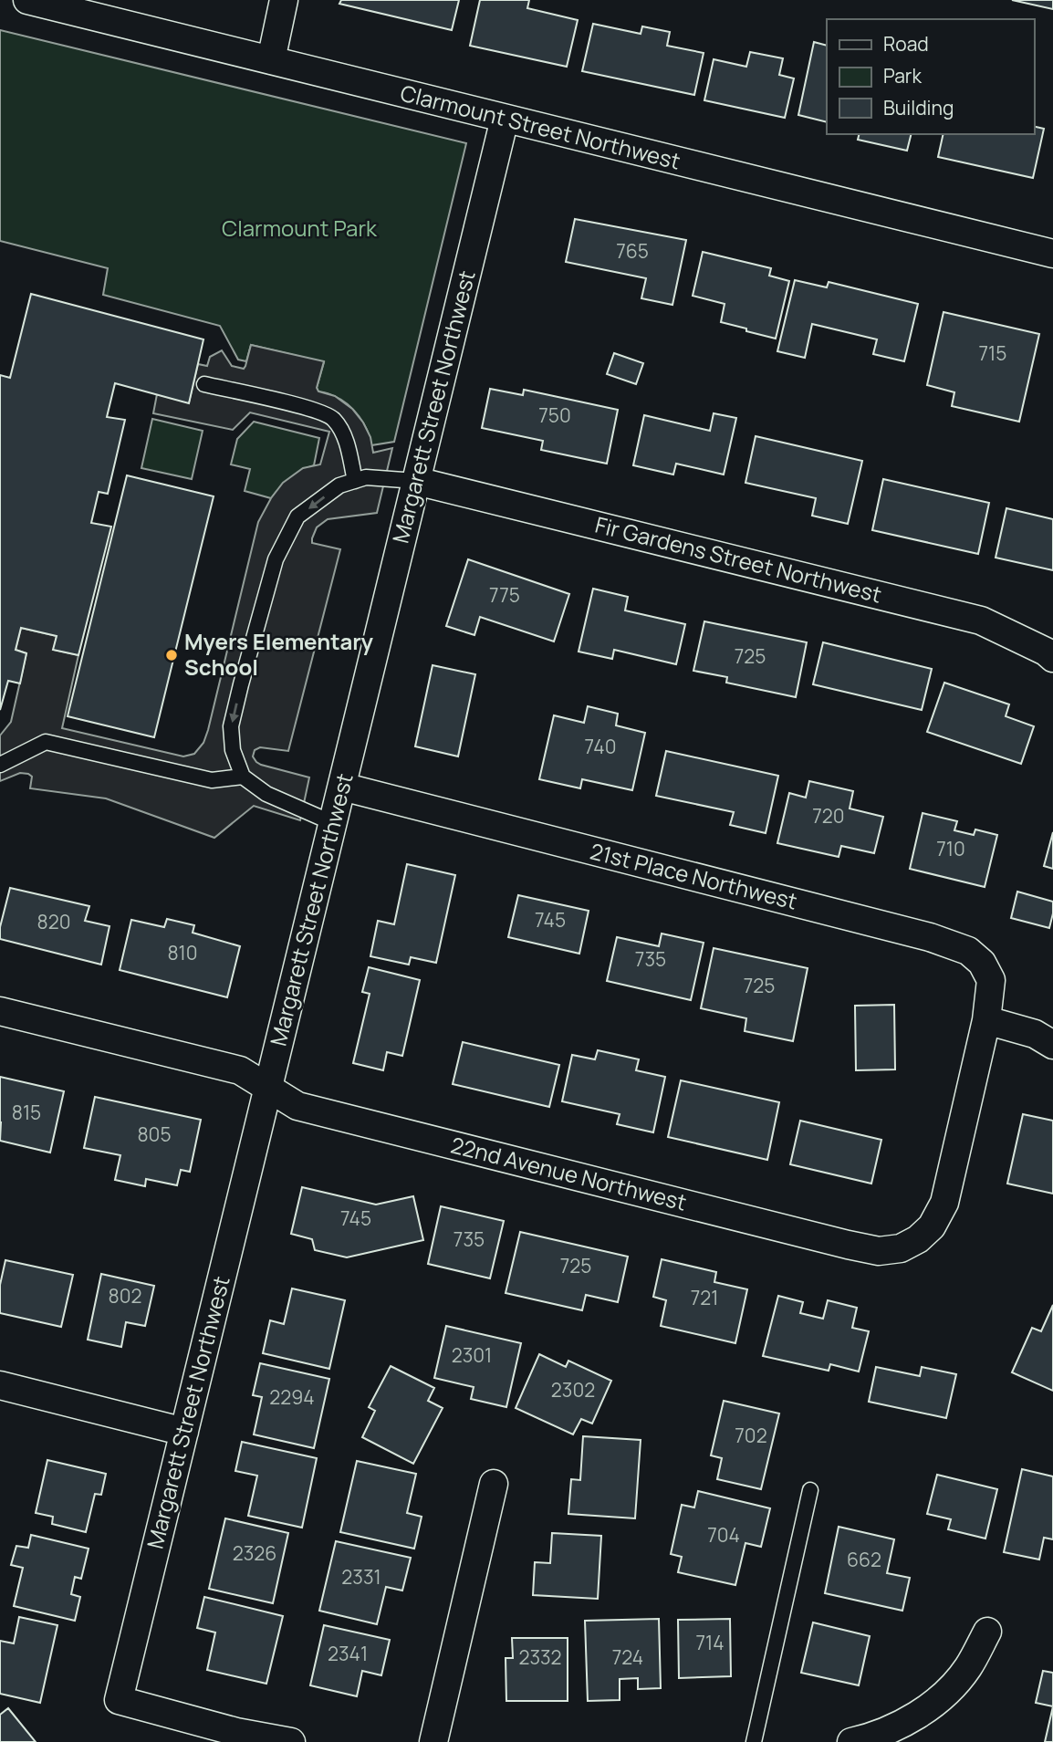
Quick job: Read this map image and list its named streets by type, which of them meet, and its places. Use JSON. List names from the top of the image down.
{
  "streets": {
    "street": [
      "Clarmount Street Northwest",
      "Margarett Street Northwest",
      "Fir Gardens Street Northwest",
      "21st Place Northwest",
      "22nd Avenue Northwest"
    ]
  },
  "crossings": [
    ["Clarmount Street Northwest", "Margarett Street Northwest"],
    ["Margarett Street Northwest", "Fir Gardens Street Northwest"],
    ["Margarett Street Northwest", "21st Place Northwest"],
    ["Margarett Street Northwest", "22nd Avenue Northwest"],
    ["21st Place Northwest", "22nd Avenue Northwest"]
  ],
  "parks": ["Clarmount Park"],
  "places": ["Myers Elementary School"],
  "house_numbers": [
    "765",
    "715",
    "750",
    "775",
    "725",
    "740",
    "720",
    "710",
    "745",
    "820",
    "810",
    "735",
    "725",
    "815",
    "805",
    "745",
    "735",
    "725",
    "802",
    "721",
    "2301",
    "2302",
    "2294",
    "702",
    "704",
    "2326",
    "662",
    "2331",
    "714",
    "2341",
    "2332",
    "724"
  ],
  "legend": ["Road", "Park", "Building"]
}
